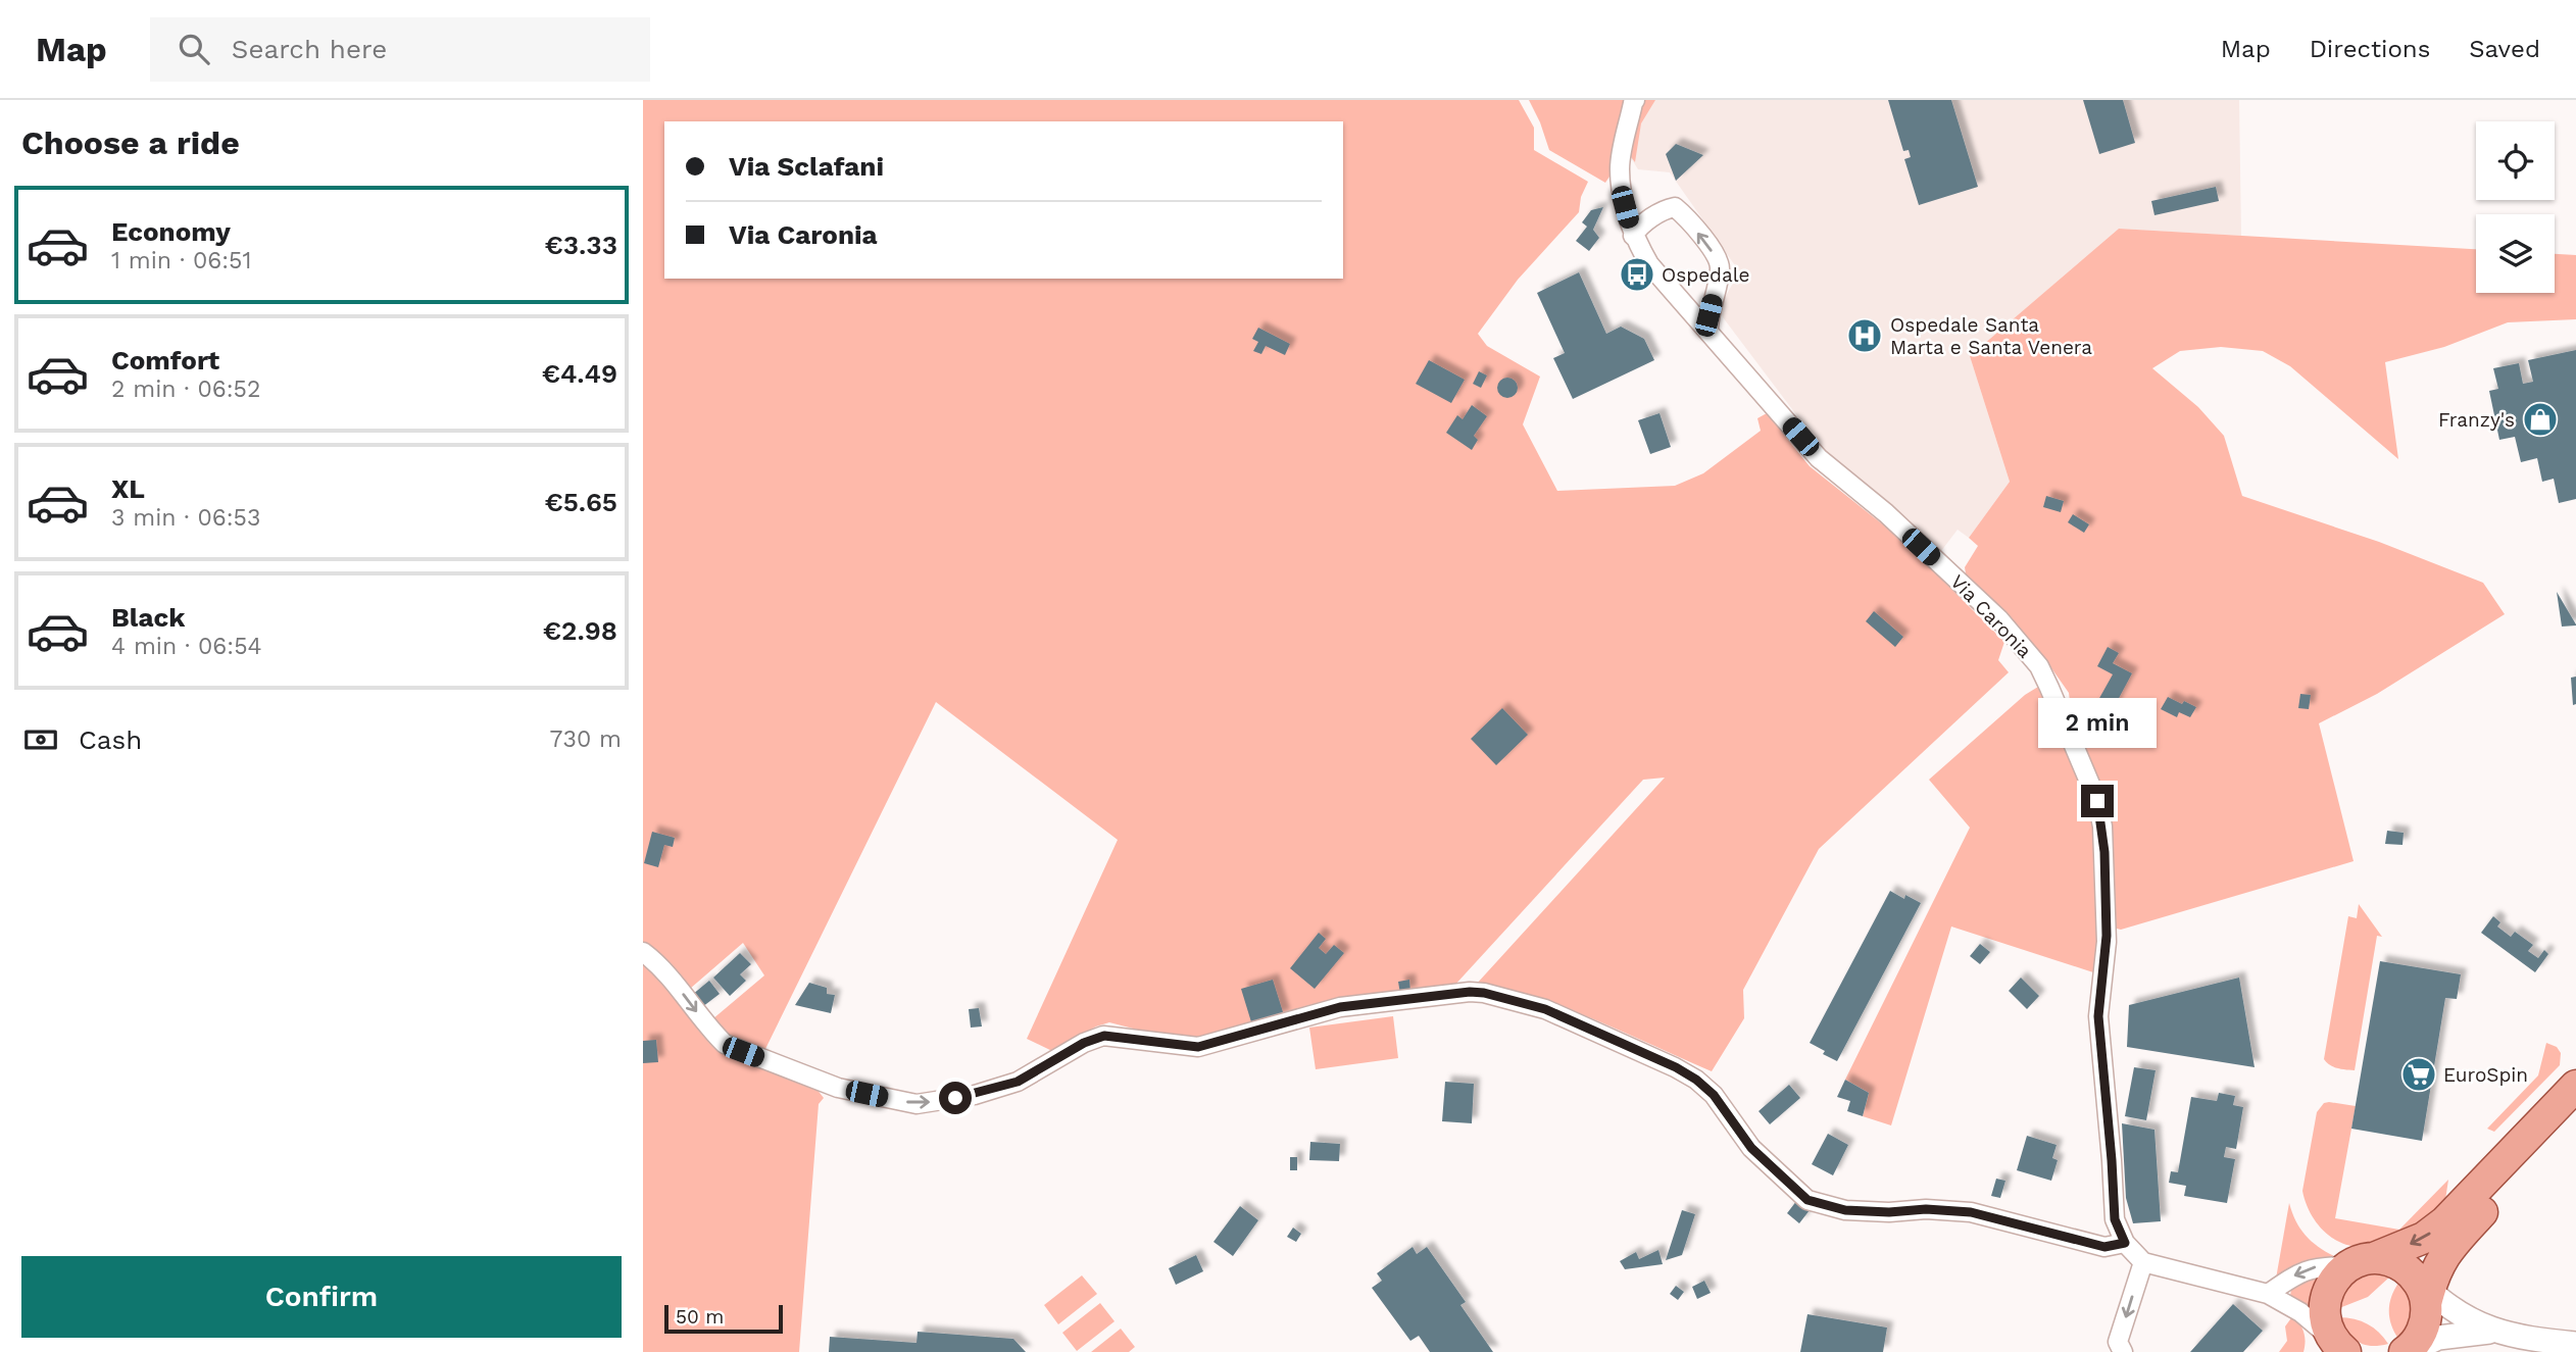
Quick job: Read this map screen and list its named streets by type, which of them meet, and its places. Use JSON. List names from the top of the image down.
{
  "streets": {
    "street": ["Via Caronia"]
  },
  "places": {
    "bus stop": ["Ospedale"],
    "hospital": ["Ospedale Santa Marta e Santa Venera"],
    "shop": ["Franzy's"],
    "supermarket": ["EuroSpin"]
  },
  "scale_bar": "50 m",
  "page": {
    "header": "Map",
    "search": "Search here",
    "nav": ["Map", "Directions", "Saved"],
    "heading": "Choose a ride",
    "banner": ["Via Sclafani", "Via Caronia"],
    "list": [
      {
        "name": "Economy",
        "note": "1 min · 06:51",
        "value": "€3.33"
      },
      {
        "name": "Comfort",
        "note": "2 min · 06:52",
        "value": "€4.49"
      },
      {
        "name": "XL",
        "note": "3 min · 06:53",
        "value": "€5.65"
      },
      {
        "name": "Black",
        "note": "4 min · 06:54",
        "value": "€2.98"
      }
    ],
    "bubble": "2 min",
    "pay": ["Cash", "730 m"],
    "buttons": "Confirm",
    "scale": "50 m"
  }
}
